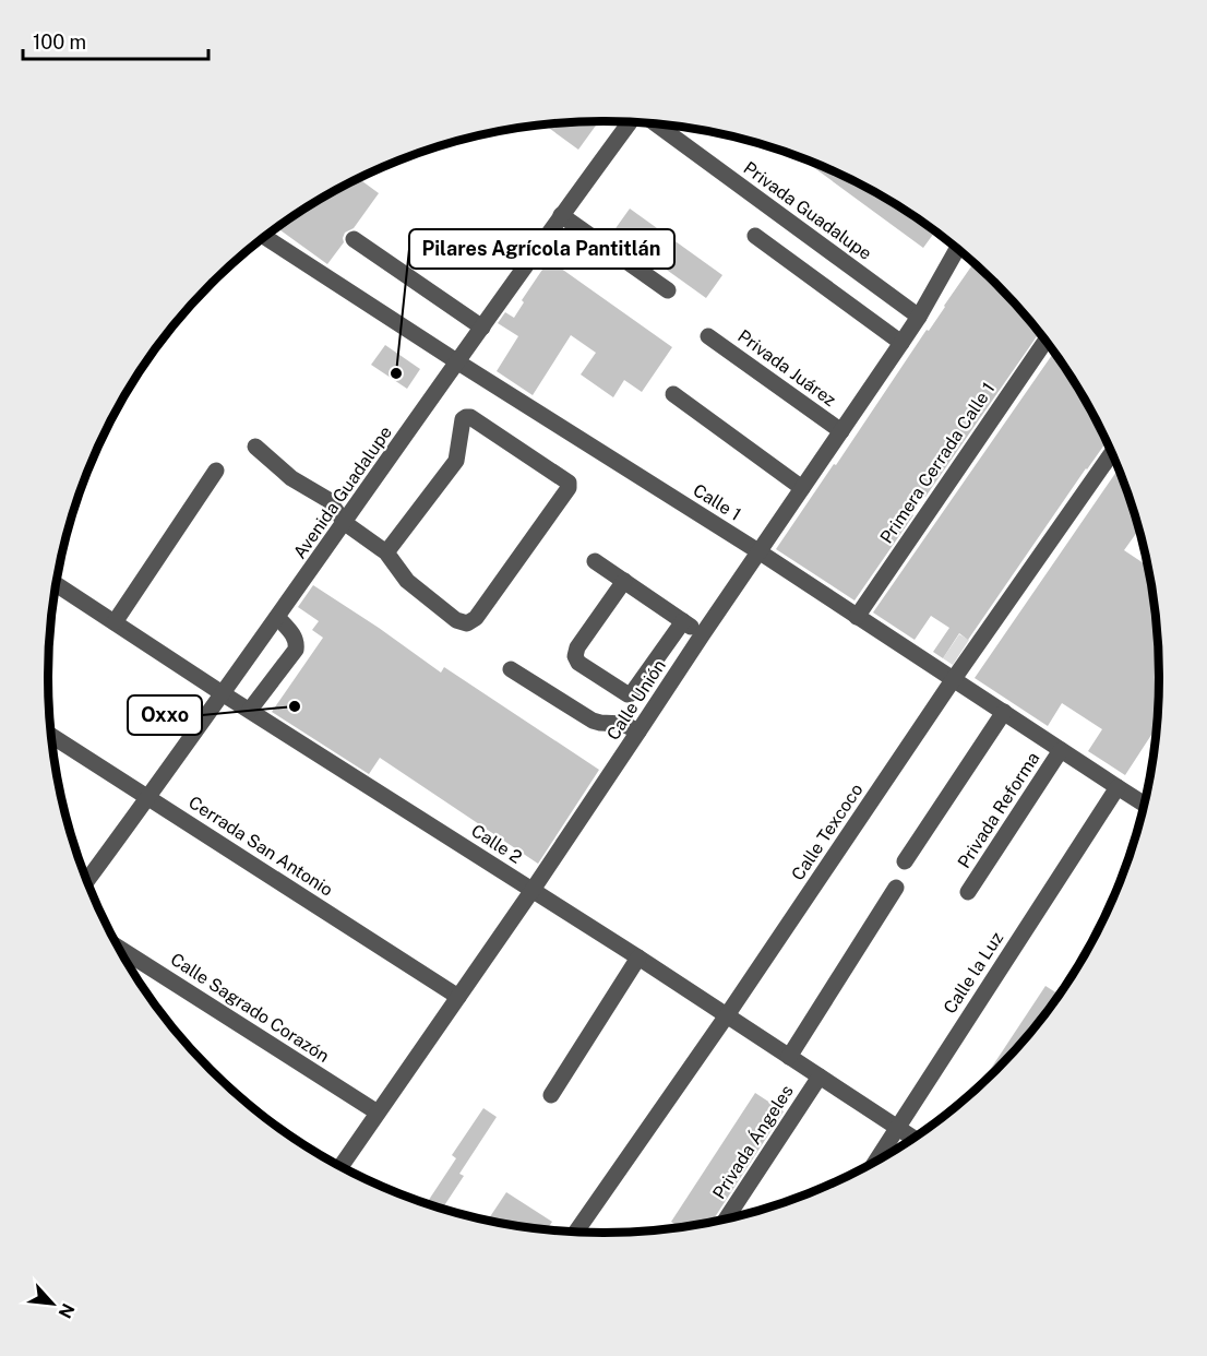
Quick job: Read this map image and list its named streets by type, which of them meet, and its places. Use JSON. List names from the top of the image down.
{
  "streets": {
    "street": [
      "Privada Guadalupe",
      "Privada Juárez",
      "Primera Cerrada Calle 1",
      "Avenida Guadalupe",
      "Calle 1",
      "Calle Unión",
      "Privada Reforma",
      "Calle Texcoco",
      "Calle 2",
      "Cerrada San Antonio",
      "Calle la Luz",
      "Calle Sagrado Corazón",
      "Privada Ángeles"
    ]
  },
  "crossings": [
    ["Privada Guadalupe", "Calle Unión"],
    ["Privada Juárez", "Calle Unión"],
    ["Primera Cerrada Calle 1", "Calle 1"],
    ["Avenida Guadalupe", "Calle 1"],
    ["Avenida Guadalupe", "Calle 2"],
    ["Avenida Guadalupe", "Cerrada San Antonio"],
    ["Calle 1", "Calle Unión"],
    ["Calle 1", "Privada Reforma"],
    ["Calle 1", "Calle Texcoco"],
    ["Calle 1", "Calle la Luz"],
    ["Calle Unión", "Calle 2"],
    ["Calle Unión", "Cerrada San Antonio"],
    ["Calle Unión", "Calle Sagrado Corazón"],
    ["Calle Texcoco", "Calle 2"],
    ["Calle 2", "Calle la Luz"],
    ["Calle 2", "Privada Ángeles"]
  ],
  "places": ["Pilares Agrícola Pantitlán", "Oxxo"],
  "scale_bar": "100 m",
  "north": "bottom right"
}
